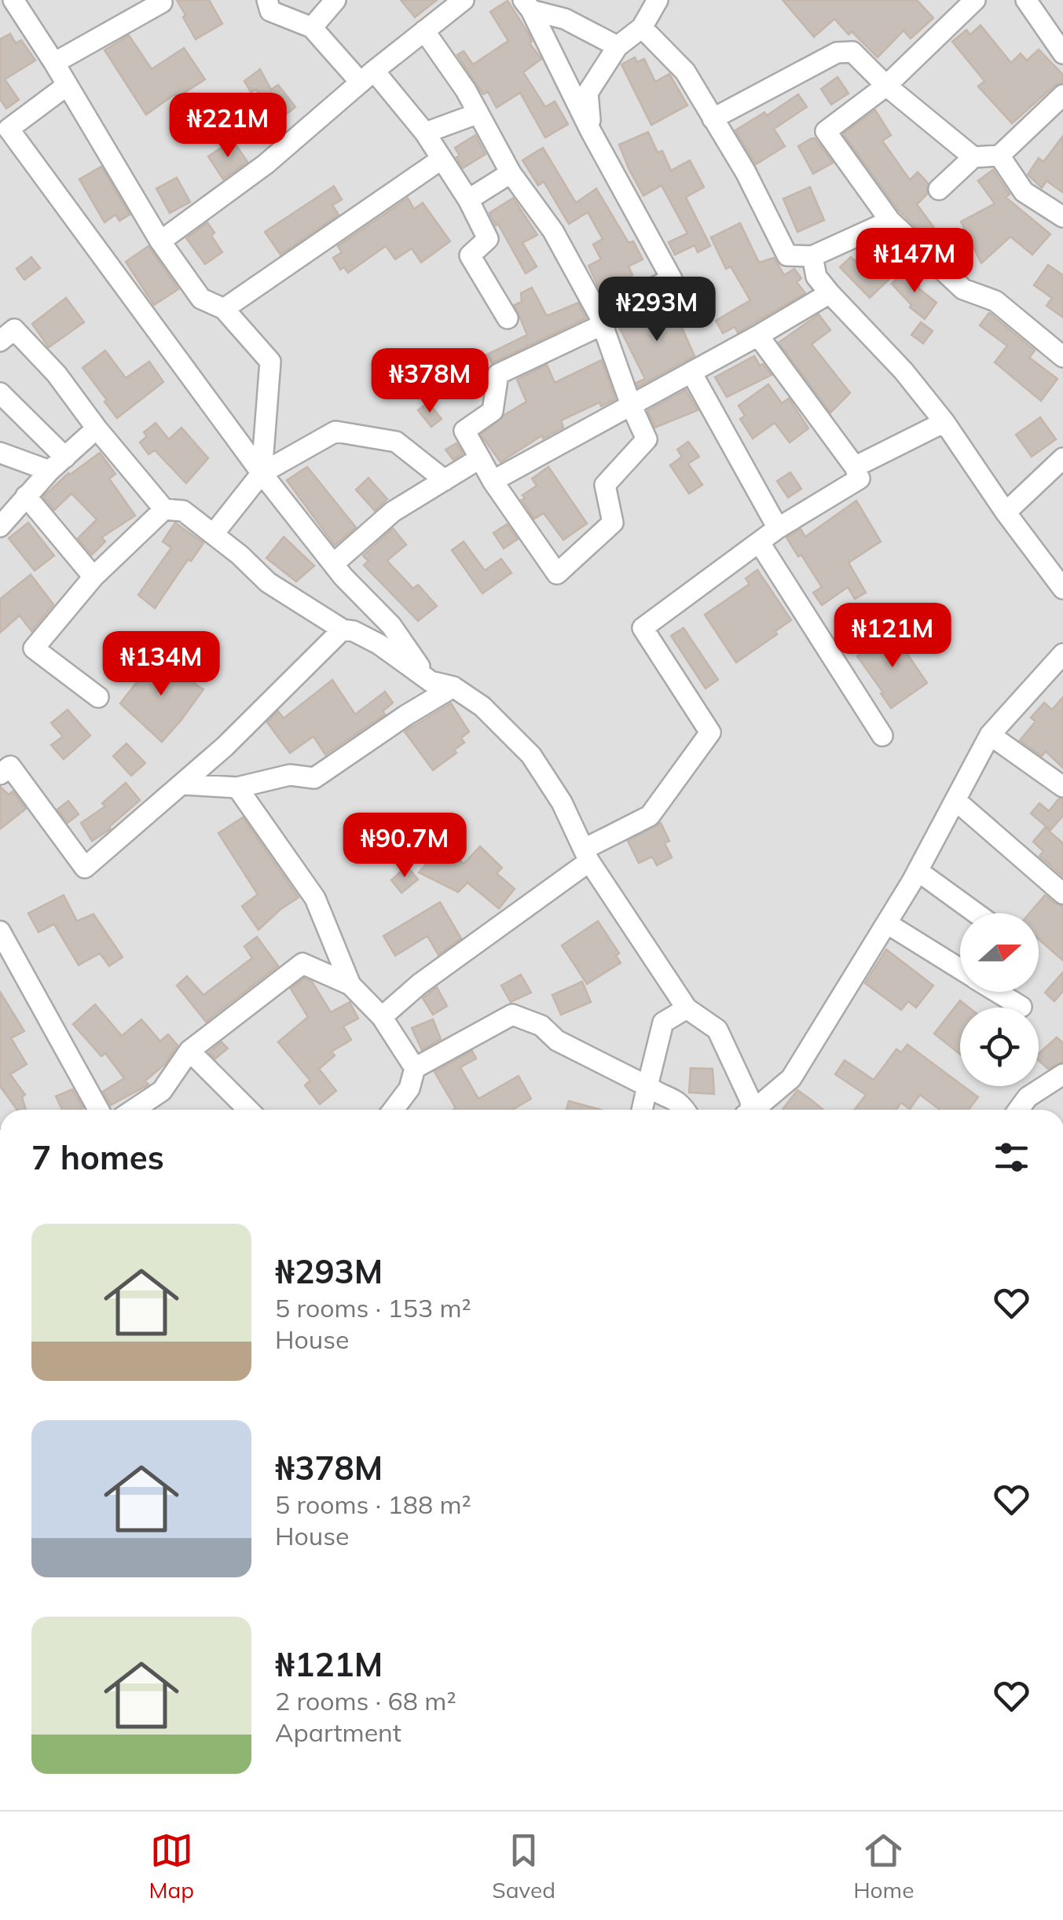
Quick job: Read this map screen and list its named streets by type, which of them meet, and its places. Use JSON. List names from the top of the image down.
{
  "north": "right",
  "page": {
    "price": [
      "₦221M",
      "₦147M",
      "₦293M",
      "₦378M",
      "₦121M",
      "₦134M",
      "₦90.7M"
    ],
    "heading": "7 homes",
    "list": [
      {
        "name": "₦293M",
        "note": "5 rooms · 153 m² · House"
      },
      {
        "name": "₦378M",
        "note": "5 rooms · 188 m² · House"
      },
      {
        "name": "₦121M",
        "note": "2 rooms · 68 m² · Apartment"
      }
    ],
    "tabs": ["Map", "Saved", "Home"]
  }
}
